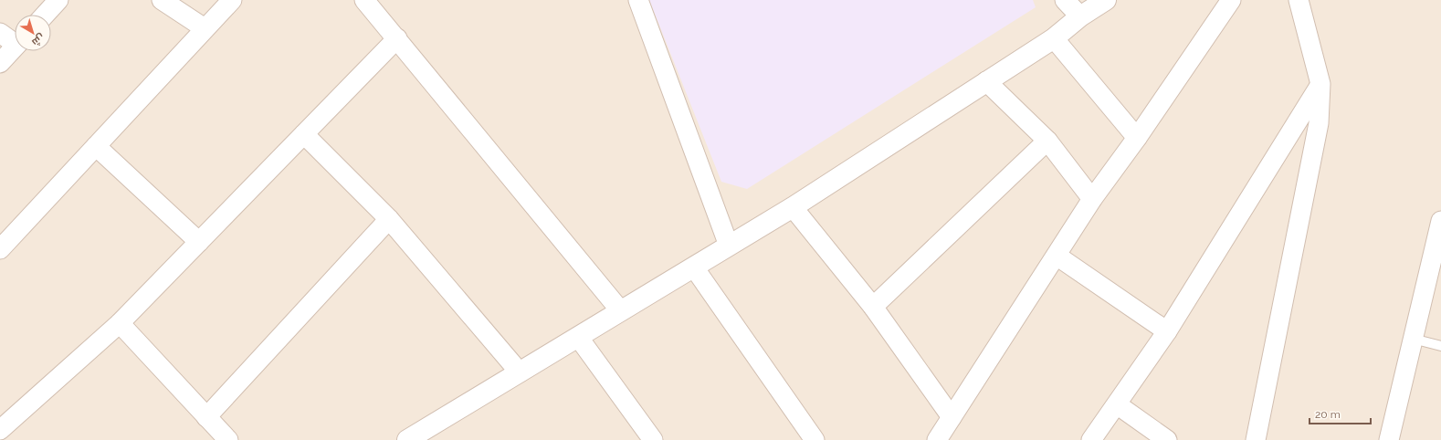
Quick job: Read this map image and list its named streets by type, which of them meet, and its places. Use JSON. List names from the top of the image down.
{
  "scale_bar": "20 m",
  "north": "bottom right"
}
